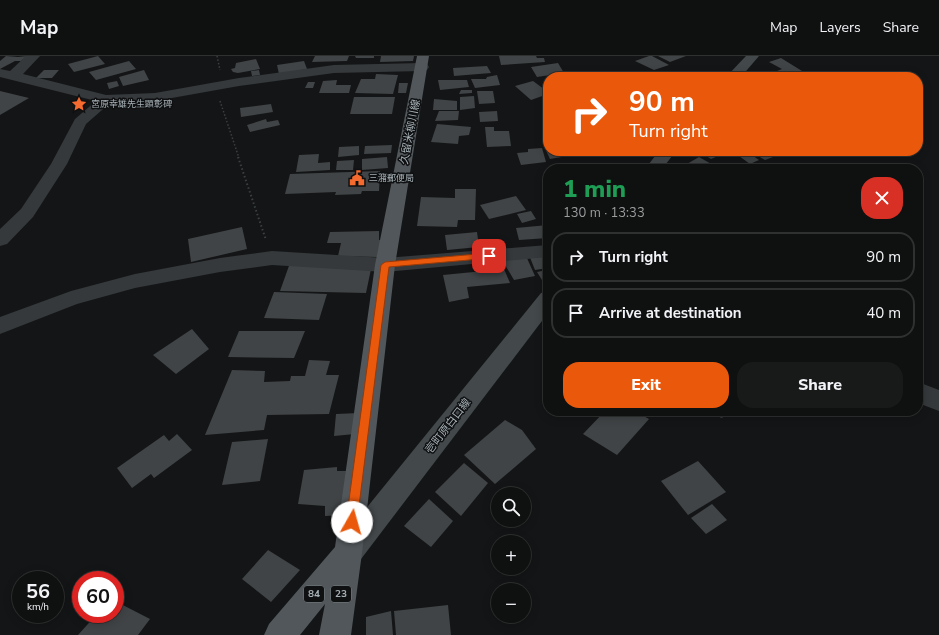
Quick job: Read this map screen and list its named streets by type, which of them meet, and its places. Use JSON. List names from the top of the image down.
{
  "streets": {
    "main road": [
      "久留米柳川線",
      "壱町原白口線",
      "84",
      "23"
    ]
  },
  "crossings": [
    ["久留米柳川線", "壱町原白口線"],
    ["久留米柳川線", "84"],
    ["壱町原白口線", "84"]
  ],
  "places": {
    "place": ["宮原幸雄先生顕彰碑"],
    "public building": ["三潴郵便局"]
  },
  "page": {
    "header": "Map",
    "nav": ["Map", "Layers", "Share"],
    "turn": ["90 m", "Turn right"],
    "heading": ["1 min", "130 m · 13:33"],
    "list": [
      {
        "name": "Turn right",
        "value": "90 m"
      },
      {
        "name": "Arrive at destination",
        "value": "40 m"
      }
    ],
    "buttons": ["Exit", "Share"],
    "map_buttons": ["+", "−"],
    "speed": "56 km/h",
    "limit": "60"
  }
}
